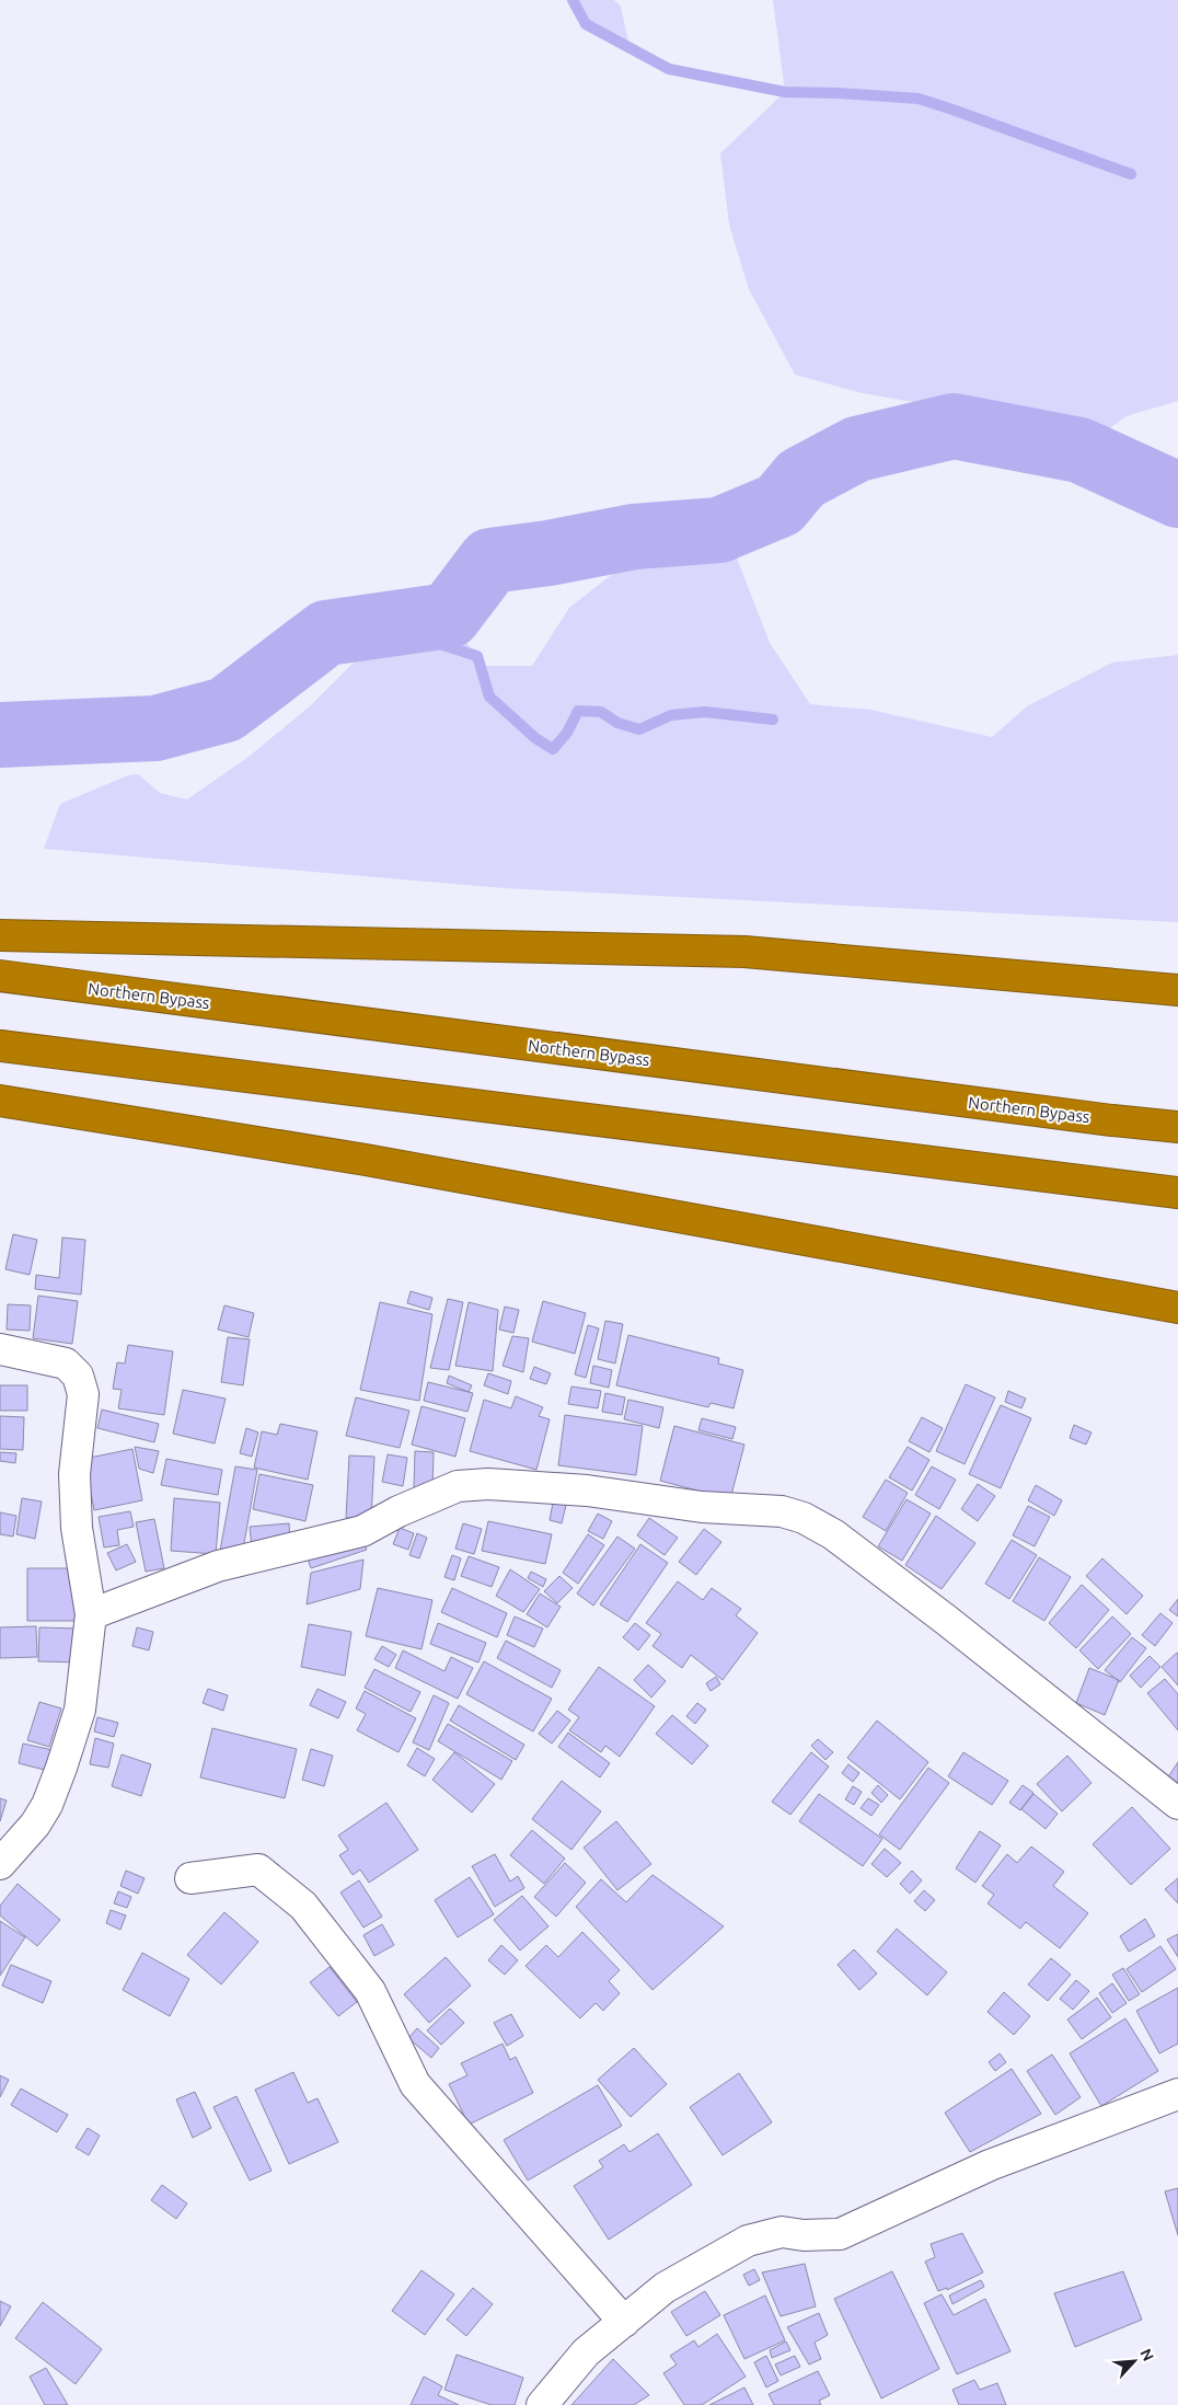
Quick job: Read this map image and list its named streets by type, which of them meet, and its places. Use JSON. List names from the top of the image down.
{
  "streets": {
    "highway": ["Northern Bypass"]
  },
  "north": "top right"
}
